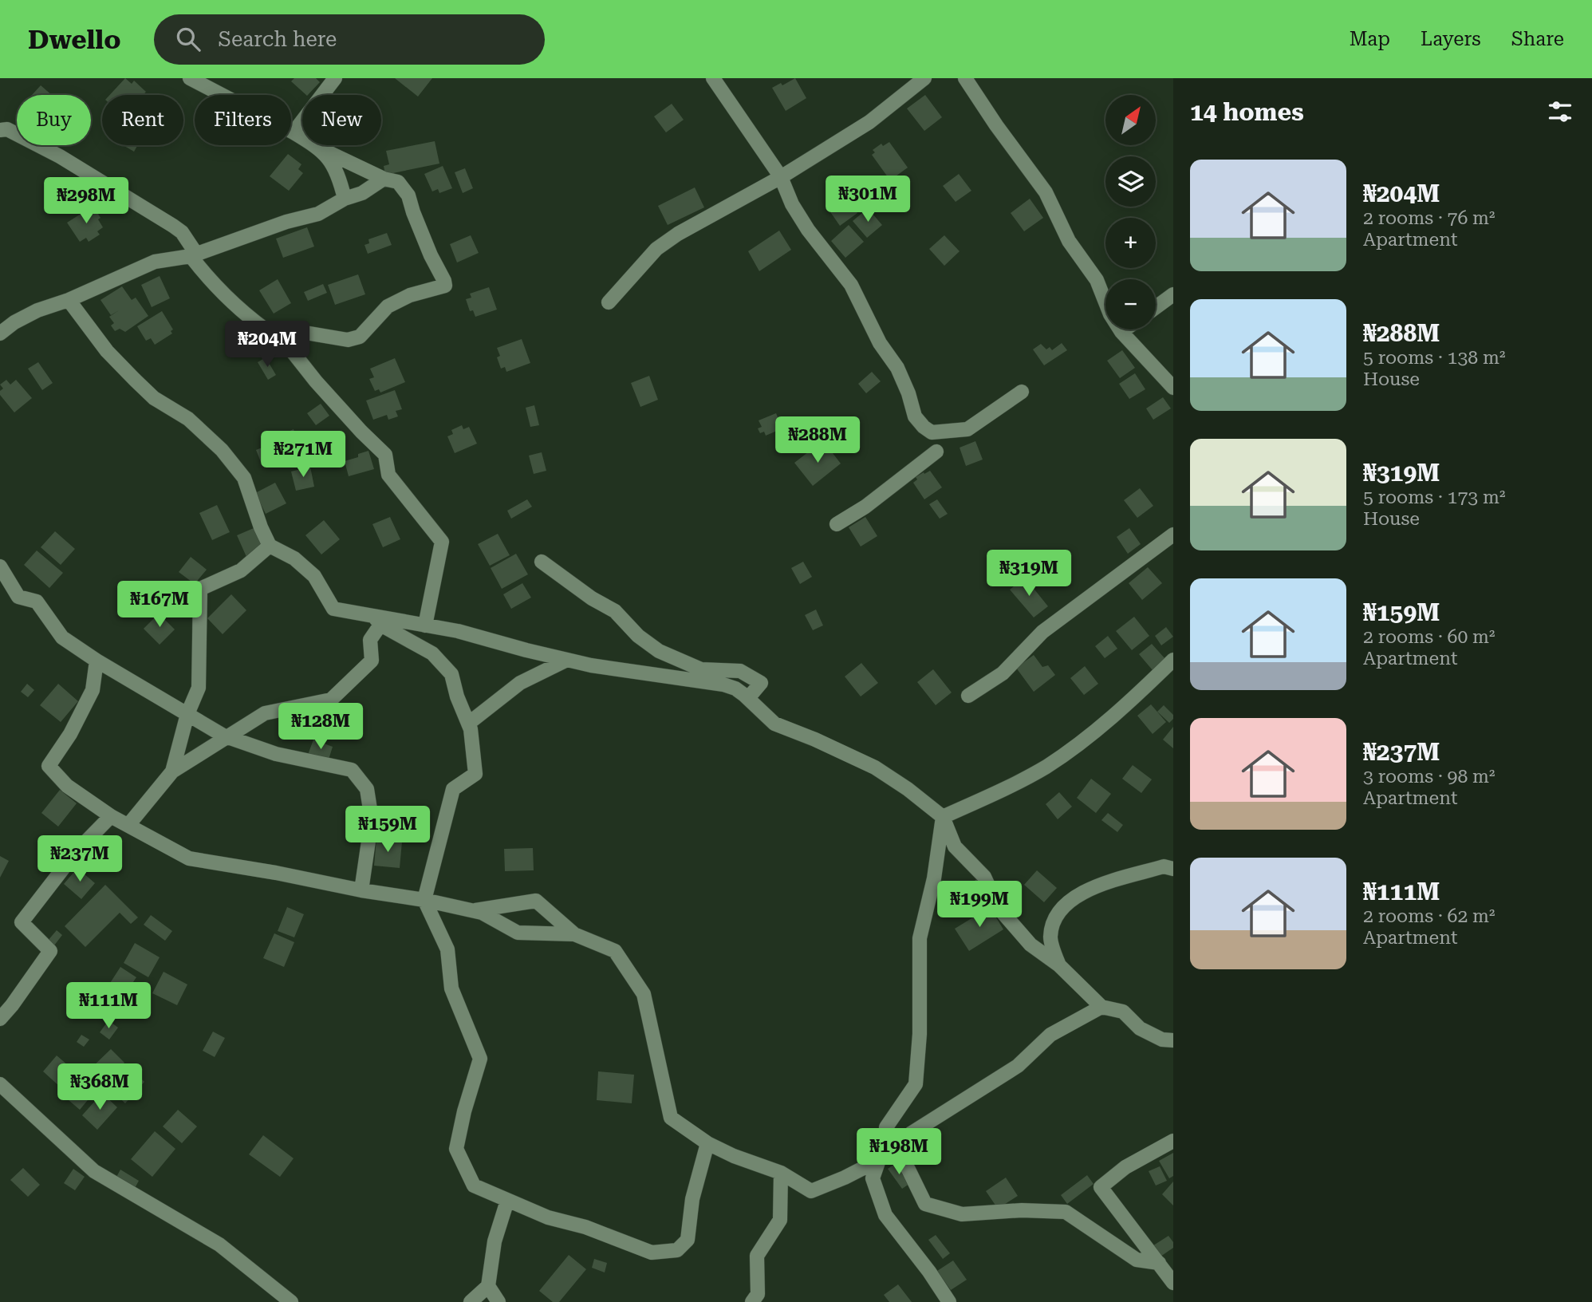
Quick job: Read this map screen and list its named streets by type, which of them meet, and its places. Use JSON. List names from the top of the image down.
{
  "north": "top right",
  "page": {
    "header": "Dwello",
    "search": "Search here",
    "nav": ["Map", "Layers", "Share"],
    "heading": "14 homes",
    "map_buttons": ["+", "−"],
    "chip": [
      "Buy",
      "Rent",
      "Filters",
      "New"
    ],
    "list": [
      {
        "name": "₦204M",
        "note": "2 rooms · 76 m² · Apartment"
      },
      {
        "name": "₦288M",
        "note": "5 rooms · 138 m² · House"
      },
      {
        "name": "₦319M",
        "note": "5 rooms · 173 m² · House"
      },
      {
        "name": "₦159M",
        "note": "2 rooms · 60 m² · Apartment"
      },
      {
        "name": "₦237M",
        "note": "3 rooms · 98 m² · Apartment"
      },
      {
        "name": "₦111M",
        "note": "2 rooms · 62 m² · Apartment"
      }
    ],
    "price": [
      "₦301M",
      "₦298M",
      "₦204M",
      "₦288M",
      "₦271M",
      "₦319M",
      "₦167M",
      "₦128M",
      "₦159M",
      "₦237M",
      "₦199M",
      "₦111M",
      "₦368M",
      "₦198M"
    ]
  }
}
